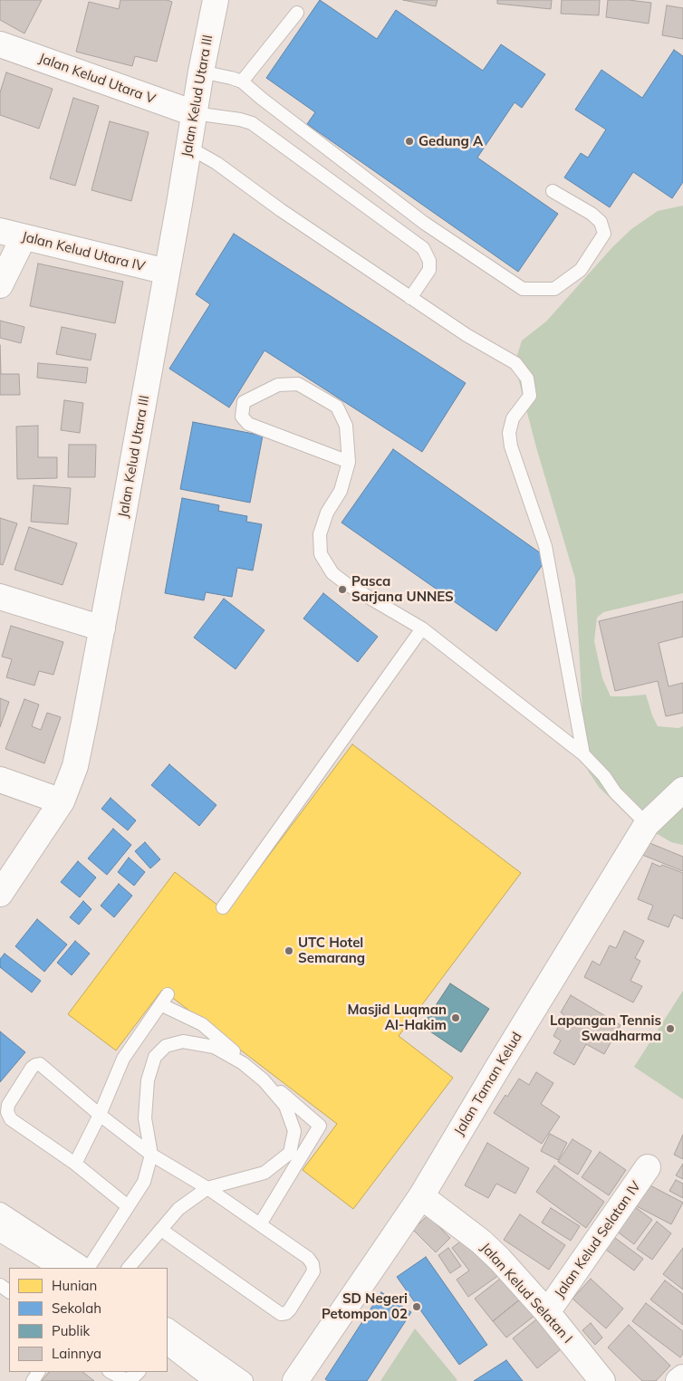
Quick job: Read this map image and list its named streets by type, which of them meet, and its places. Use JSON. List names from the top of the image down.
{
  "streets": {
    "street": [
      "Jalan Kelud Utara V",
      "Jalan Kelud Utara III",
      "Jalan Kelud Utara IV",
      "Jalan Taman Kelud",
      "Jalan Kelud Selatan IV",
      "Jalan Kelud Selatan I"
    ]
  },
  "crossings": [
    ["Jalan Kelud Utara V", "Jalan Kelud Utara III"],
    ["Jalan Kelud Utara III", "Jalan Kelud Utara IV"],
    ["Jalan Taman Kelud", "Jalan Kelud Selatan I"],
    ["Jalan Kelud Selatan IV", "Jalan Kelud Selatan I"]
  ],
  "places": [
    "Gedung A",
    "Pasca Sarjana UNNES",
    "UTC Hotel Semarang",
    "Masjid Luqman Al-Hakim",
    "Lapangan Tennis Swadharma",
    "SD Negeri Petompon 02"
  ],
  "legend": [
    "Hunian",
    "Sekolah",
    "Publik",
    "Lainnya"
  ]
}
